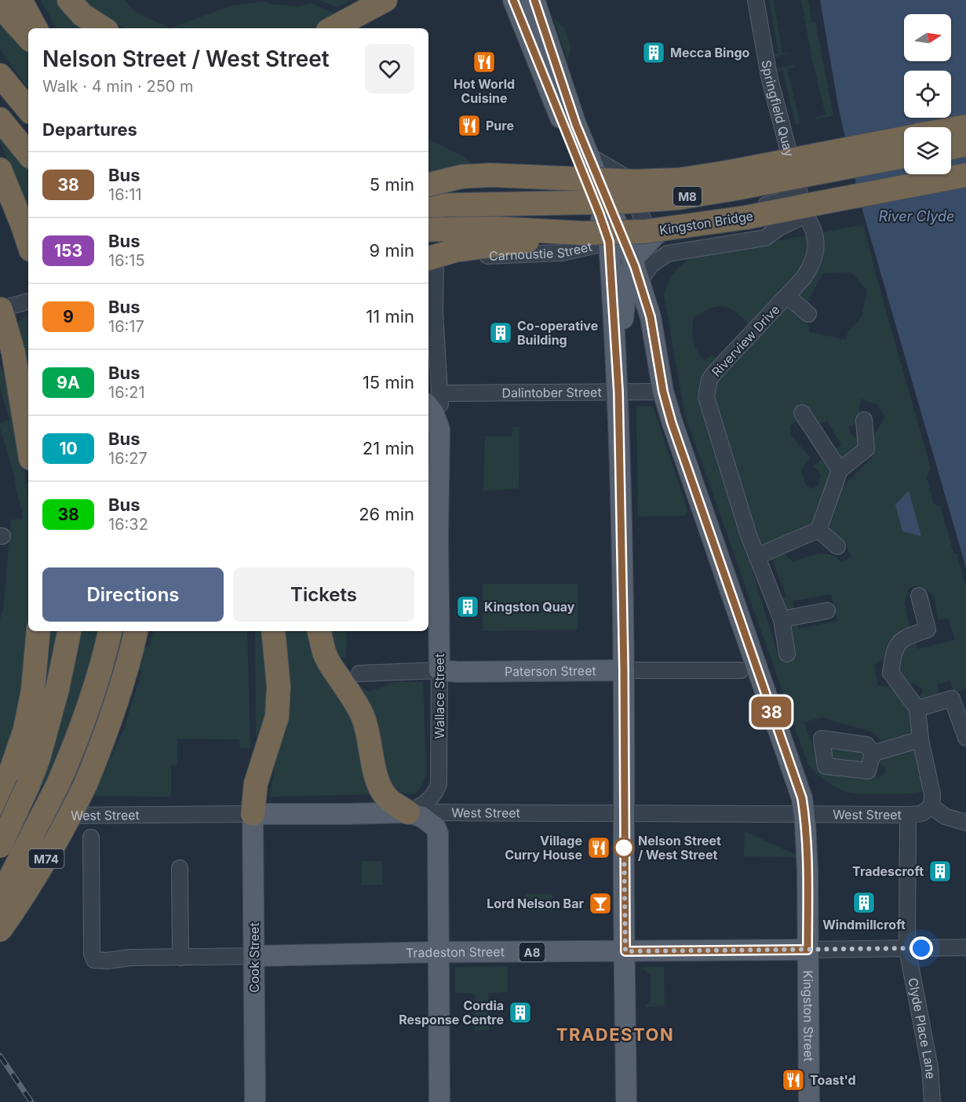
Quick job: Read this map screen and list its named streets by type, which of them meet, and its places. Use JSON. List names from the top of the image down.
{
  "streets": {
    "highway": ["M8", "Kingston Bridge", "M74"],
    "main road": [
      "Paterson Street",
      "Wallace Street",
      "West Street",
      "A8",
      "Tradeston Street",
      "Cook Street",
      "Kingston Street"
    ],
    "street": [
      "Springfield Quay",
      "Carnoustie Street",
      "Riverview Drive",
      "Dalintober Street",
      "Clyde Place Lane"
    ]
  },
  "crossings": [
    ["Springfield Quay", "Carnoustie Street"],
    ["Springfield Quay", "Riverview Drive"],
    ["Carnoustie Street", "Kingston Street"],
    ["Dalintober Street", "Wallace Street"],
    ["Dalintober Street", "Kingston Street"],
    ["Paterson Street", "Wallace Street"],
    ["Wallace Street", "West Street"],
    ["West Street", "Cook Street"],
    ["West Street", "Kingston Street"],
    ["West Street", "Clyde Place Lane"],
    ["Tradeston Street", "Cook Street"],
    ["Tradeston Street", "Kingston Street"],
    ["Tradeston Street", "Clyde Place Lane"]
  ],
  "districts": ["TRADESTON"],
  "water": ["River Clyde"],
  "places": {
    "building": [
      "Mecca Bingo",
      "Co-operative Building",
      "Kingston Quay",
      "Tradescroft",
      "Windmillcroft",
      "Cordia Response Centre"
    ],
    "restaurant": [
      "Hot World Cuisine",
      "Pure",
      "Village Curry House",
      "Toast'd"
    ],
    "other": ["Nelson Street / West Street"],
    "bar": ["Lord Nelson Bar"]
  },
  "lines": ["bus line 38"],
  "north": "right",
  "page": {
    "on_map": "38",
    "heading": [
      ["Nelson Street / West Street", "Walk · 4 min · 250 m"],
      "Departures"
    ],
    "list": [
      {
        "mark": "38",
        "name": "Bus",
        "note": "16:11",
        "value": "5 min"
      },
      {
        "mark": "153",
        "name": "Bus",
        "note": "16:15",
        "value": "9 min"
      },
      {
        "mark": "9",
        "name": "Bus",
        "note": "16:17",
        "value": "11 min"
      },
      {
        "mark": "9A",
        "name": "Bus",
        "note": "16:21",
        "value": "15 min"
      },
      {
        "mark": "10",
        "name": "Bus",
        "note": "16:27",
        "value": "21 min"
      },
      {
        "mark": "38",
        "name": "Bus",
        "note": "16:32",
        "value": "26 min"
      }
    ],
    "buttons": ["Directions", "Tickets"]
  }
}
